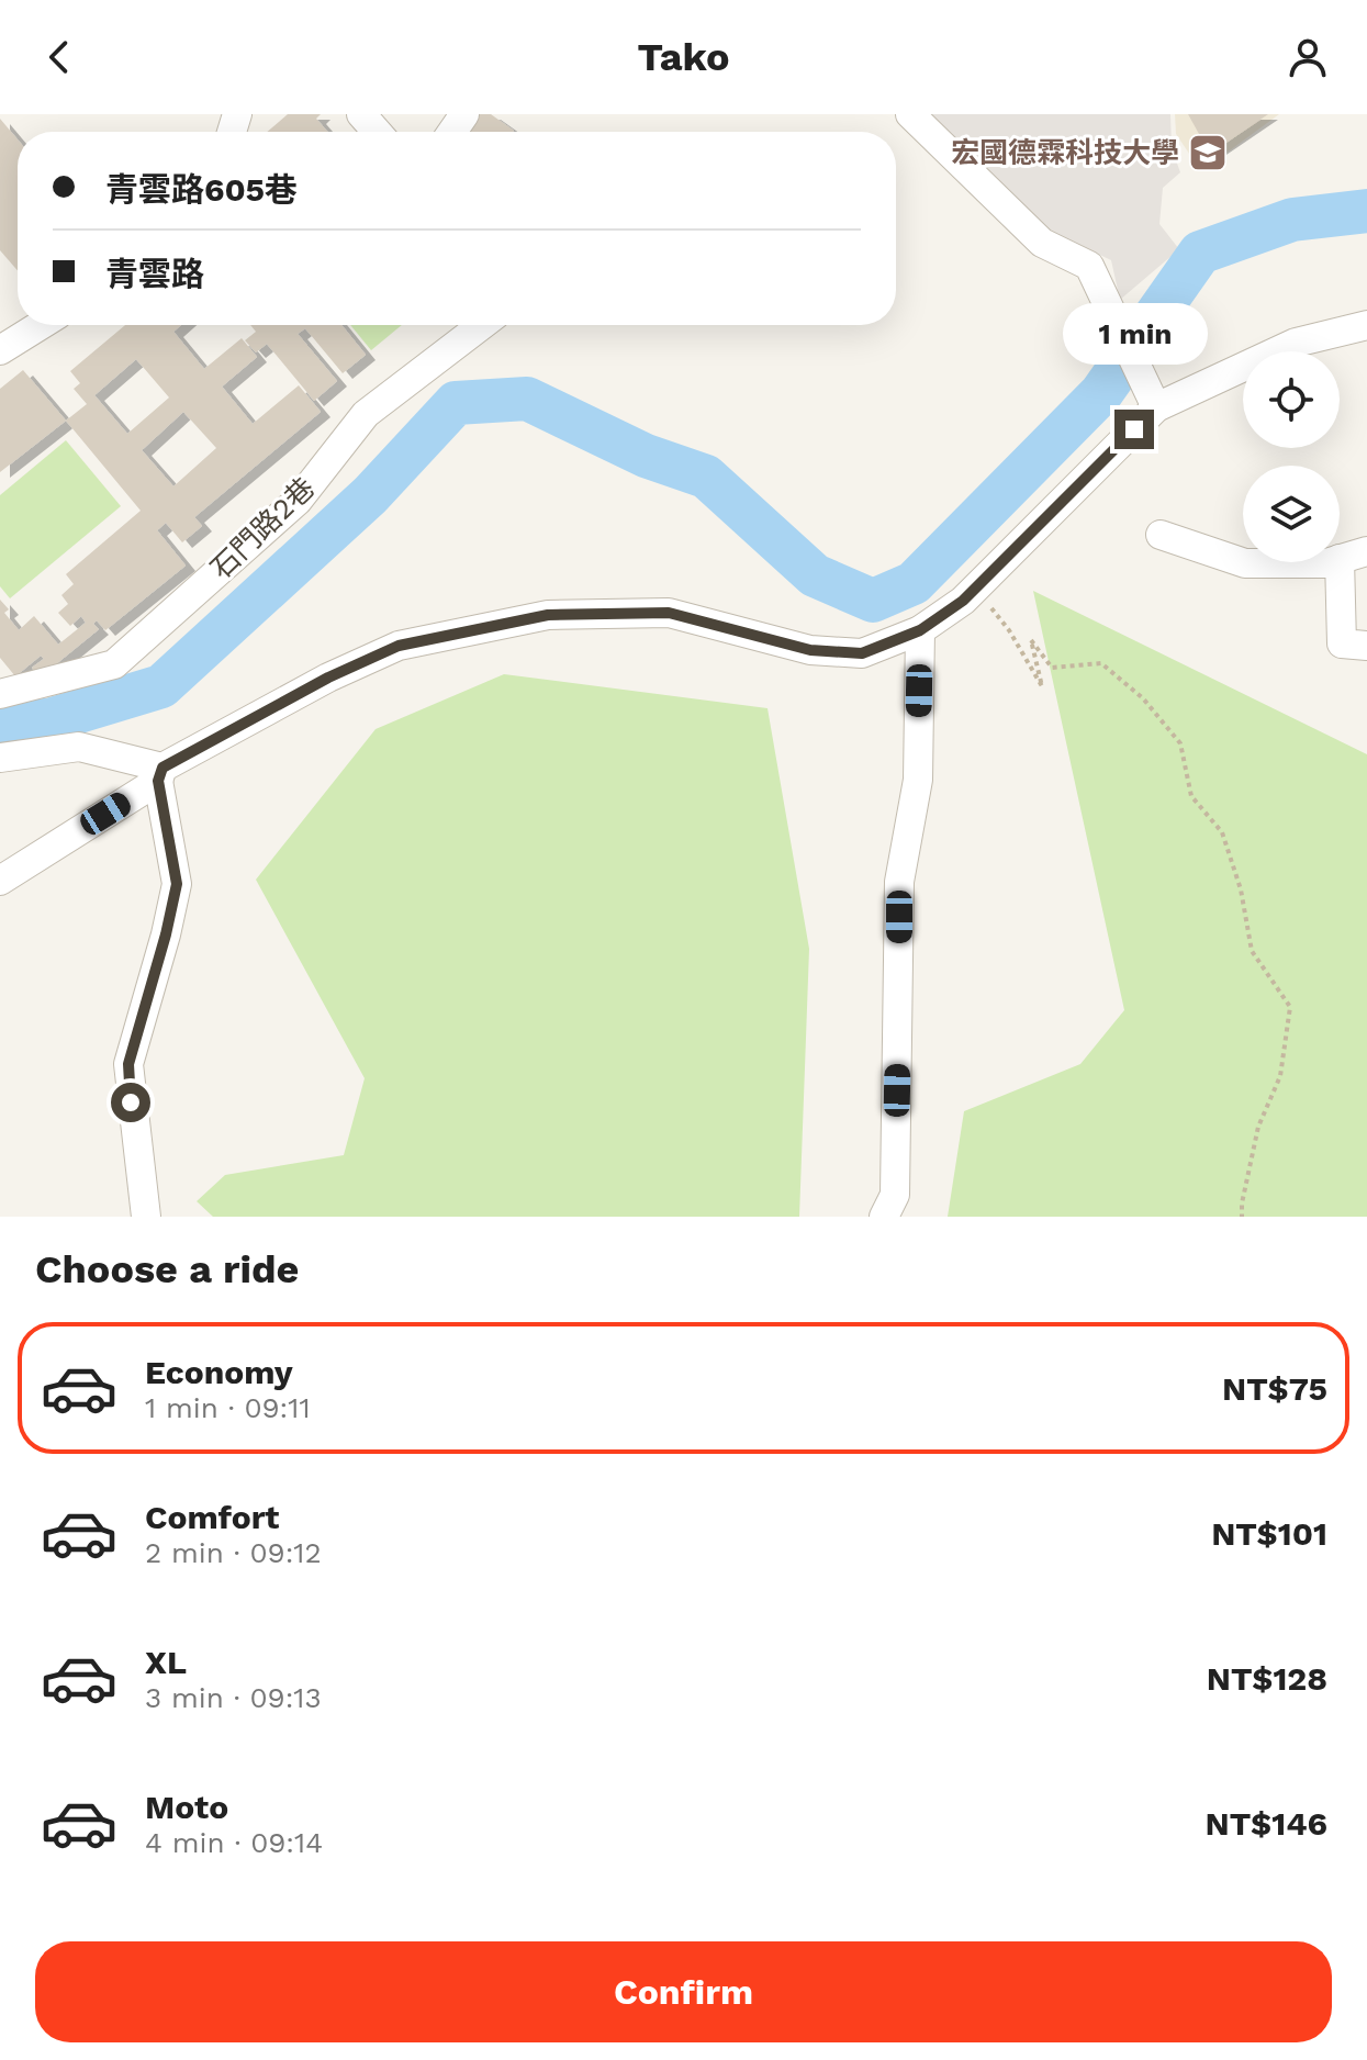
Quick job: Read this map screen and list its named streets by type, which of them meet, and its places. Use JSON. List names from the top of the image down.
{
  "streets": {
    "street": ["石門路2巷"]
  },
  "places": {
    "school or university": ["宏國德霖科技大學"]
  },
  "page": {
    "header": "Tako",
    "banner": ["青雲路605巷", "青雲路"],
    "bubble": "1 min",
    "heading": "Choose a ride",
    "list": [
      {
        "name": "Economy",
        "note": "1 min · 09:11",
        "value": "NT$75"
      },
      {
        "name": "Comfort",
        "note": "2 min · 09:12",
        "value": "NT$101"
      },
      {
        "name": "XL",
        "note": "3 min · 09:13",
        "value": "NT$128"
      },
      {
        "name": "Moto",
        "note": "4 min · 09:14",
        "value": "NT$146"
      }
    ],
    "buttons": "Confirm"
  }
}
